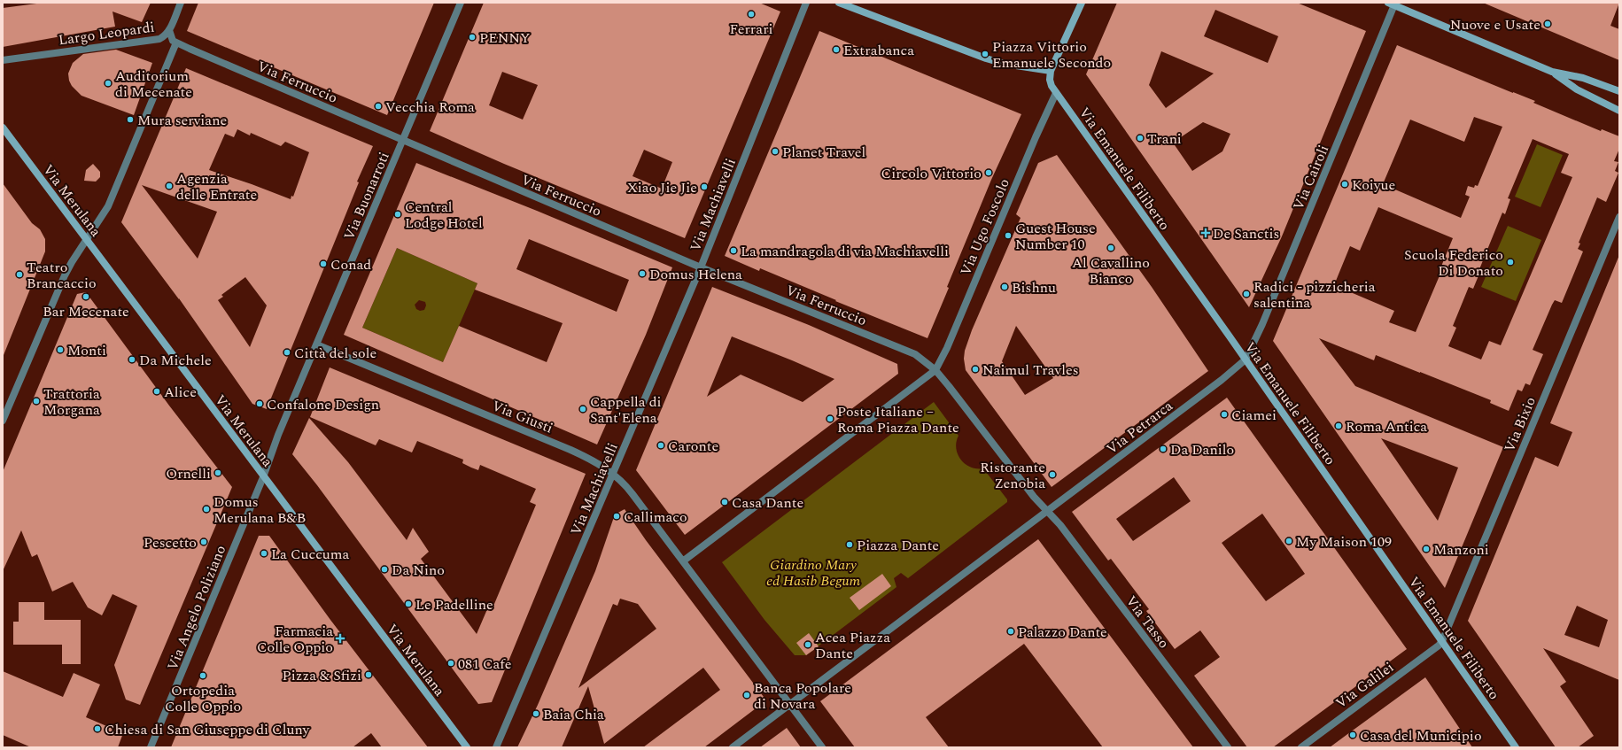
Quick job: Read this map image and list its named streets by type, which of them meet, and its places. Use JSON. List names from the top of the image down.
{
  "streets": {
    "main road": ["Via Emanuele Filiberto", "Via Merulana"],
    "street": [
      "Largo Leopardi",
      "Via Ferruccio",
      "Via Cairoli",
      "Via Buonarroti",
      "Via Machiavelli",
      "Via Ugo Foscolo",
      "Via Giusti",
      "Via Bixio",
      "Via Petrarca",
      "Via Angelo Poliziano",
      "Via Tasso",
      "Via Galilei"
    ]
  },
  "crossings": [
    ["Largo Leopardi", "Via Ferruccio"],
    ["Via Ferruccio", "Via Buonarroti"],
    ["Via Ferruccio", "Via Machiavelli"],
    ["Via Ferruccio", "Via Ugo Foscolo"],
    ["Via Emanuele Filiberto", "Via Cairoli"],
    ["Via Emanuele Filiberto", "Via Ugo Foscolo"],
    ["Via Emanuele Filiberto", "Via Bixio"],
    ["Via Emanuele Filiberto", "Via Petrarca"],
    ["Via Emanuele Filiberto", "Via Galilei"],
    ["Via Cairoli", "Via Petrarca"],
    ["Via Buonarroti", "Via Merulana"],
    ["Via Buonarroti", "Via Giusti"],
    ["Via Buonarroti", "Via Angelo Poliziano"],
    ["Via Merulana", "Via Angelo Poliziano"],
    ["Via Machiavelli", "Via Giusti"],
    ["Via Bixio", "Via Galilei"],
    ["Via Petrarca", "Via Tasso"]
  ],
  "parks": ["Giardino Mary ed Hasib Begum"],
  "places": {
    "other": [
      "Ferrari",
      "Nuove e Usate",
      "PENNY",
      "Extrabanca",
      "Piazza Vittorio Emanuele Secondo",
      "Auditorium di Mecenate",
      "Vecchia Roma",
      "Mura serviane",
      "Trani",
      "Planet Travel",
      "Circolo Vittorio",
      "Koiyue",
      "Agenzia delle Entrate",
      "Xiao Jie Jie",
      "Central Lodge Hotel",
      "Guest House Number 10",
      "Al Cavallino Bianco",
      "La mandragola di via Machiavelli",
      "Scuola Federico Di Donato",
      "Conad",
      "Domus Helena",
      "Teatro Brancaccio",
      "Bishnu",
      "Radici - pizzicheria salentina",
      "Bar Mecenate",
      "Monti",
      "Città del sole",
      "Da Michele",
      "Naimul Travles",
      "Alice",
      "Trattoria Morgana",
      "Confalone Design",
      "Cappella di Sant'Elena",
      "Ciamei",
      "Poste Italiane – Roma Piazza Dante",
      "Roma Antica",
      "Caronte",
      "Da Danilo",
      "Ornelli",
      "Ristorante Zenobia",
      "Casa Dante",
      "Domus Merulana B&B",
      "Callimaco",
      "My Maison 109",
      "Pescetto",
      "Piazza Dante",
      "Manzoni",
      "La Cuccuma",
      "Da Nino",
      "Le Padelline",
      "Palazzo Dante",
      "Acea Piazza Dante",
      "081 Cafe",
      "Pizza & Sfizi",
      "Ortopedia Colle Oppio",
      "Banca Popolare di Novara",
      "Baia Chia",
      "Chiesa di San Giuseppe di Cluny",
      "Casa del Municipio"
    ],
    "health": ["De Sanctis", "Farmacia Colle Oppio"]
  }
}
